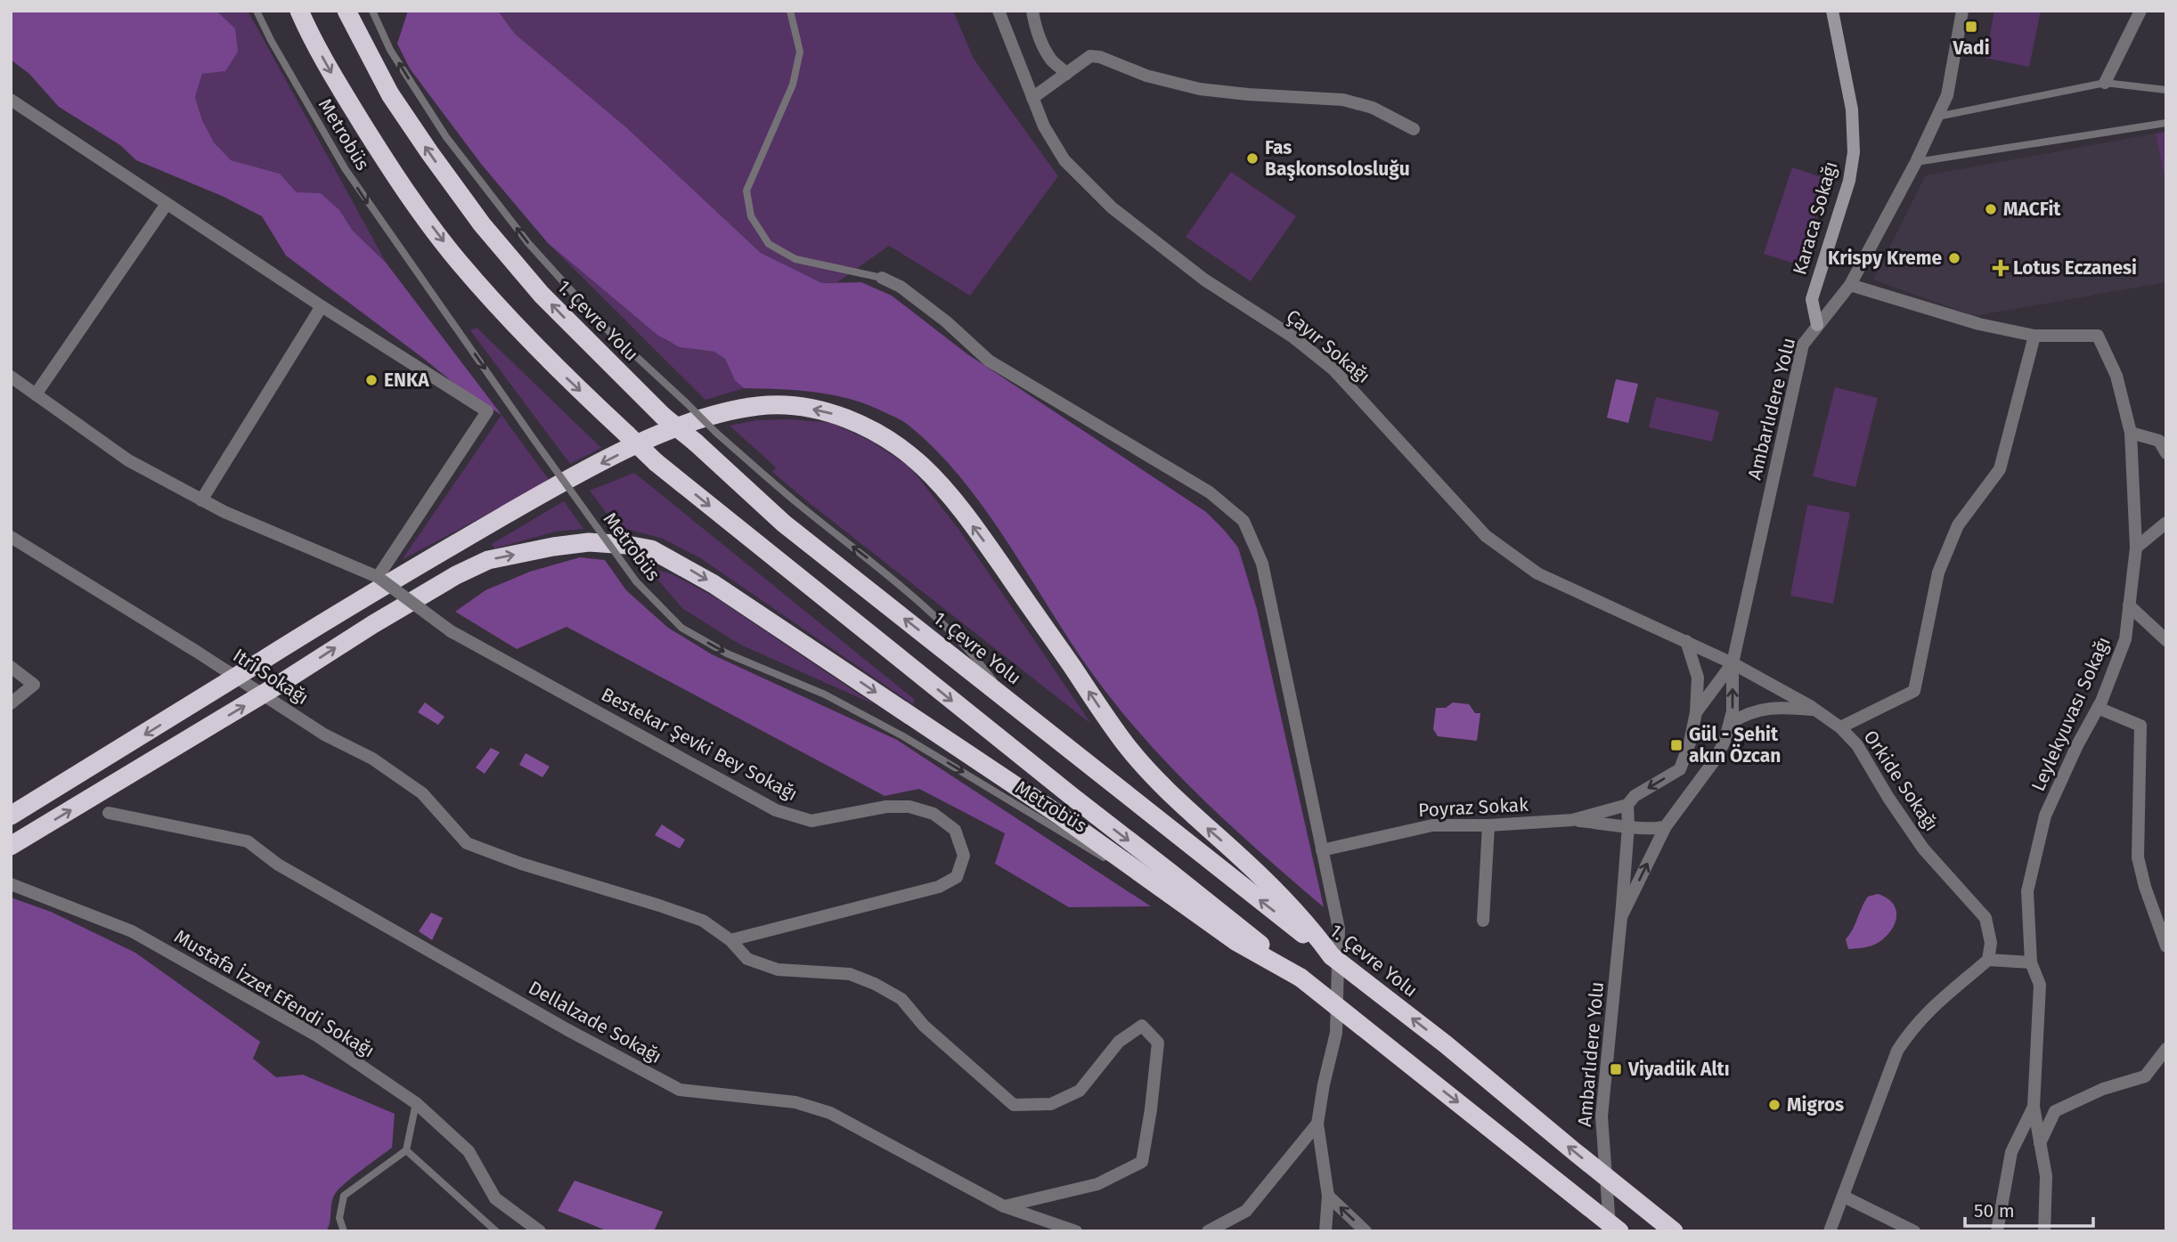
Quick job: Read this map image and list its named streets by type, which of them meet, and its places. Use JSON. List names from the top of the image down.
{
  "streets": {
    "highway": ["1. Çevre Yolu"],
    "street": [
      "Karaca Sokağı",
      "Çayır Sokağı",
      "Ambarlıdere Yolu",
      "Itri Sokağı",
      "Leylekyuvası Sokağı",
      "Bestekar Şevki Bey Sokağı",
      "Orkide Sokağı",
      "Poyraz Sokak",
      "Mustafa İzzet Efendi Sokağı",
      "Dellalzade Sokağı"
    ],
    "lane": ["Metrobüs"]
  },
  "crossings": [
    ["Karaca Sokağı", "Ambarlıdere Yolu"],
    ["Çayır Sokağı", "Ambarlıdere Yolu"],
    ["Çayır Sokağı", "Orkide Sokağı"],
    ["Ambarlıdere Yolu", "Leylekyuvası Sokağı"],
    ["Ambarlıdere Yolu", "Orkide Sokağı"],
    ["Ambarlıdere Yolu", "Poyraz Sokak"],
    ["Itri Sokağı", "Bestekar Şevki Bey Sokağı"],
    ["Itri Sokağı", "Dellalzade Sokağı"]
  ],
  "one_way": ["Metrobüs"],
  "places": {
    "transit": ["Vadi", "Gül - Şehit akın Özcan", "Viyadük Altı"],
    "other": [
      "Fas Başkonsolosluğu",
      "MACFit",
      "Krispy Kreme",
      "ENKA",
      "Migros"
    ],
    "health": ["Lotus Eczanesi"]
  },
  "scale_bar": "50 m"
}
